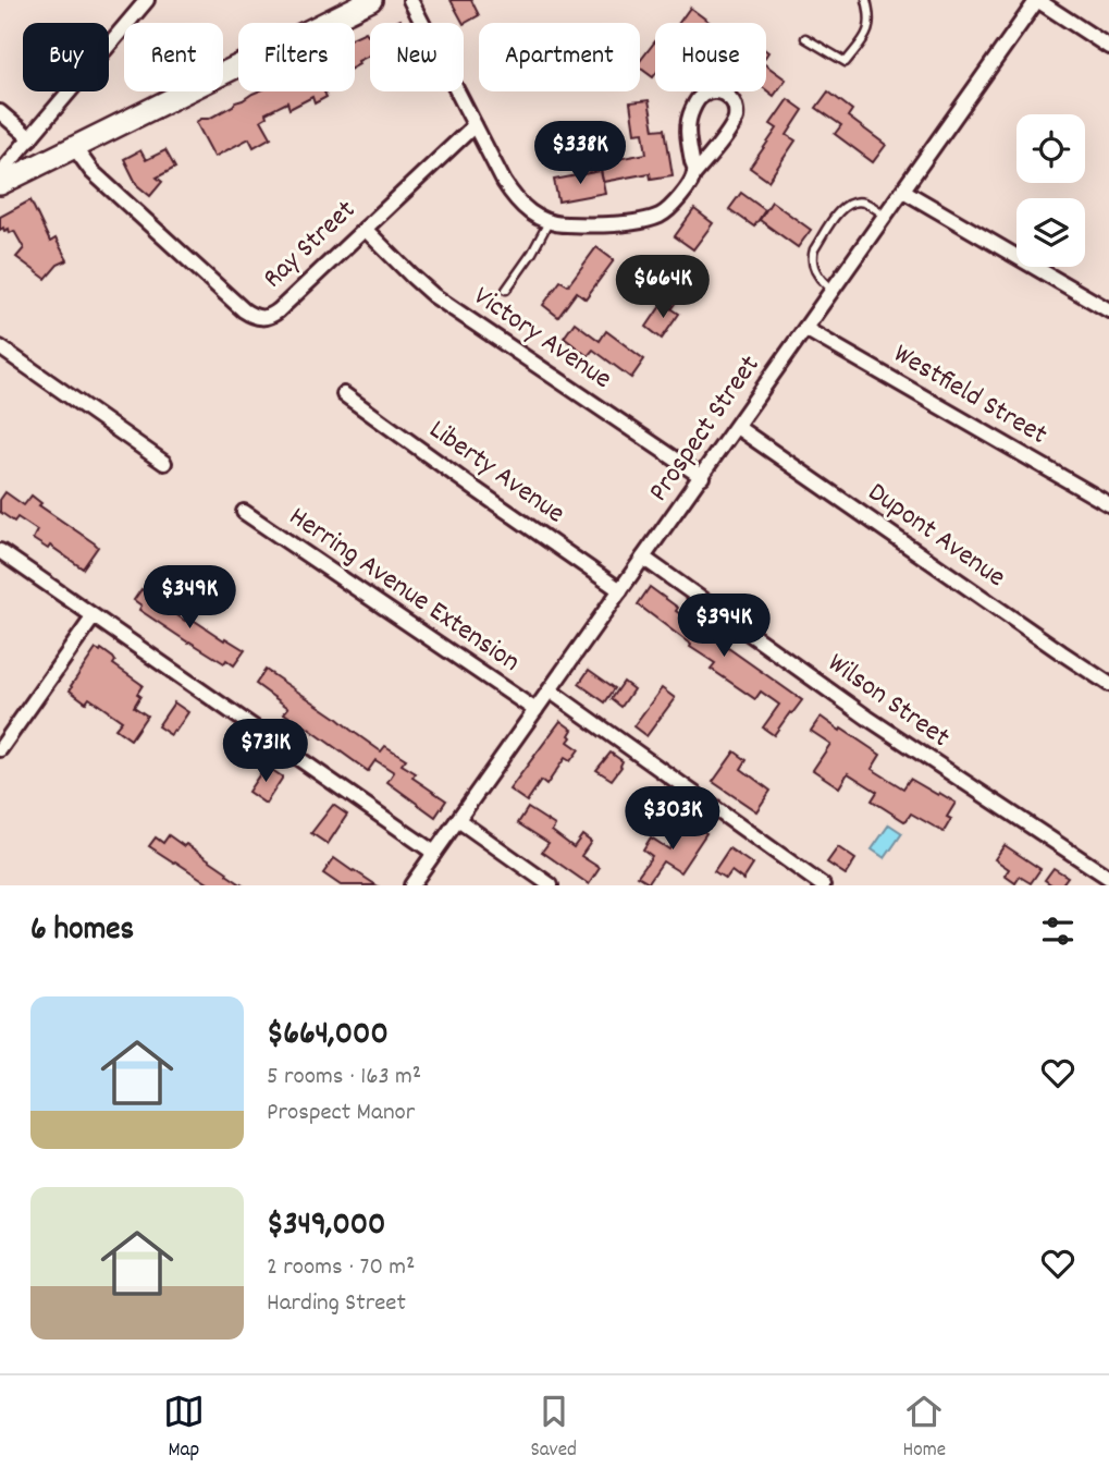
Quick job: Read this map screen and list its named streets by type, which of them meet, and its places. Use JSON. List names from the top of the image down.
{
  "streets": {
    "street": [
      "Ray Street",
      "Victory Avenue",
      "Westfield Street",
      "Prospect Street",
      "Liberty Avenue",
      "Dupont Avenue",
      "Herring Avenue Extension",
      "Wilson Street"
    ]
  },
  "crossings": [
    ["Ray Street", "Victory Avenue"],
    ["Victory Avenue", "Prospect Street"],
    ["Westfield Street", "Prospect Street"],
    ["Prospect Street", "Liberty Avenue"],
    ["Prospect Street", "Dupont Avenue"],
    ["Prospect Street", "Herring Avenue Extension"],
    ["Prospect Street", "Wilson Street"]
  ],
  "page": {
    "chip": [
      "Buy",
      "Rent",
      "Filters",
      "New",
      "Apartment",
      "House"
    ],
    "price": [
      "$338K",
      "$664K",
      "$349K",
      "$394K",
      "$731K",
      "$303K"
    ],
    "heading": "6 homes",
    "list": [
      {
        "name": "$664,000",
        "note": "5 rooms · 163 m² · Prospect Manor"
      },
      {
        "name": "$349,000",
        "note": "2 rooms · 70 m² · Harding Street"
      }
    ],
    "tabs": ["Map", "Saved", "Home"]
  }
}
